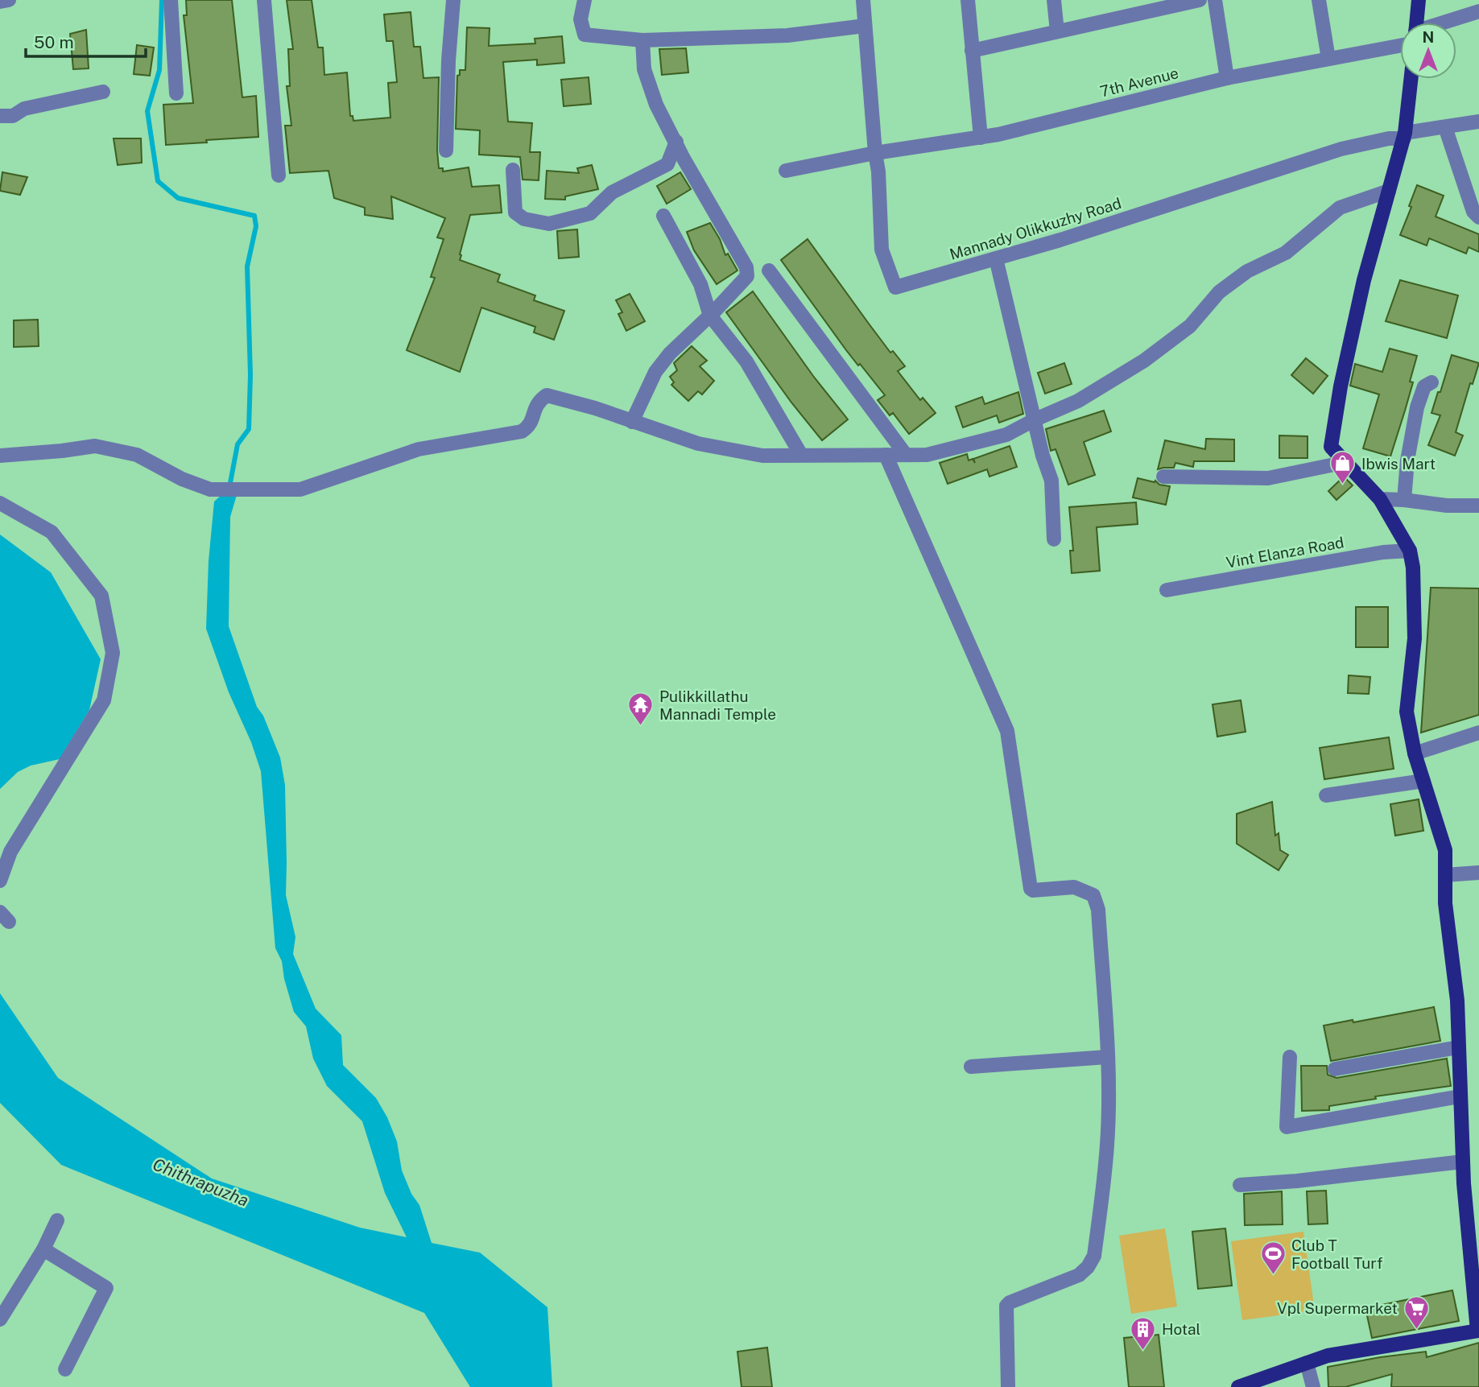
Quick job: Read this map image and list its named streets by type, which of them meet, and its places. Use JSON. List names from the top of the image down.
{
  "streets": {
    "street": ["7th Avenue", "Mannady Olikkuzhy Road", "Vint Elanza Road"]
  },
  "crossings": [
    ["7th Avenue", "Mannady Olikkuzhy Road"]
  ],
  "water": ["Chithrapuzha"],
  "places": {
    "shop": ["Ibwis Mart"],
    "temple": ["Pulikkillathu Mannadi Temple"],
    "sports": ["Club T Football Turf"],
    "supermarket": ["Vpl Supermarket"],
    "building": ["Hotal"]
  },
  "scale_bar": "50 m",
  "north": "top"
}
